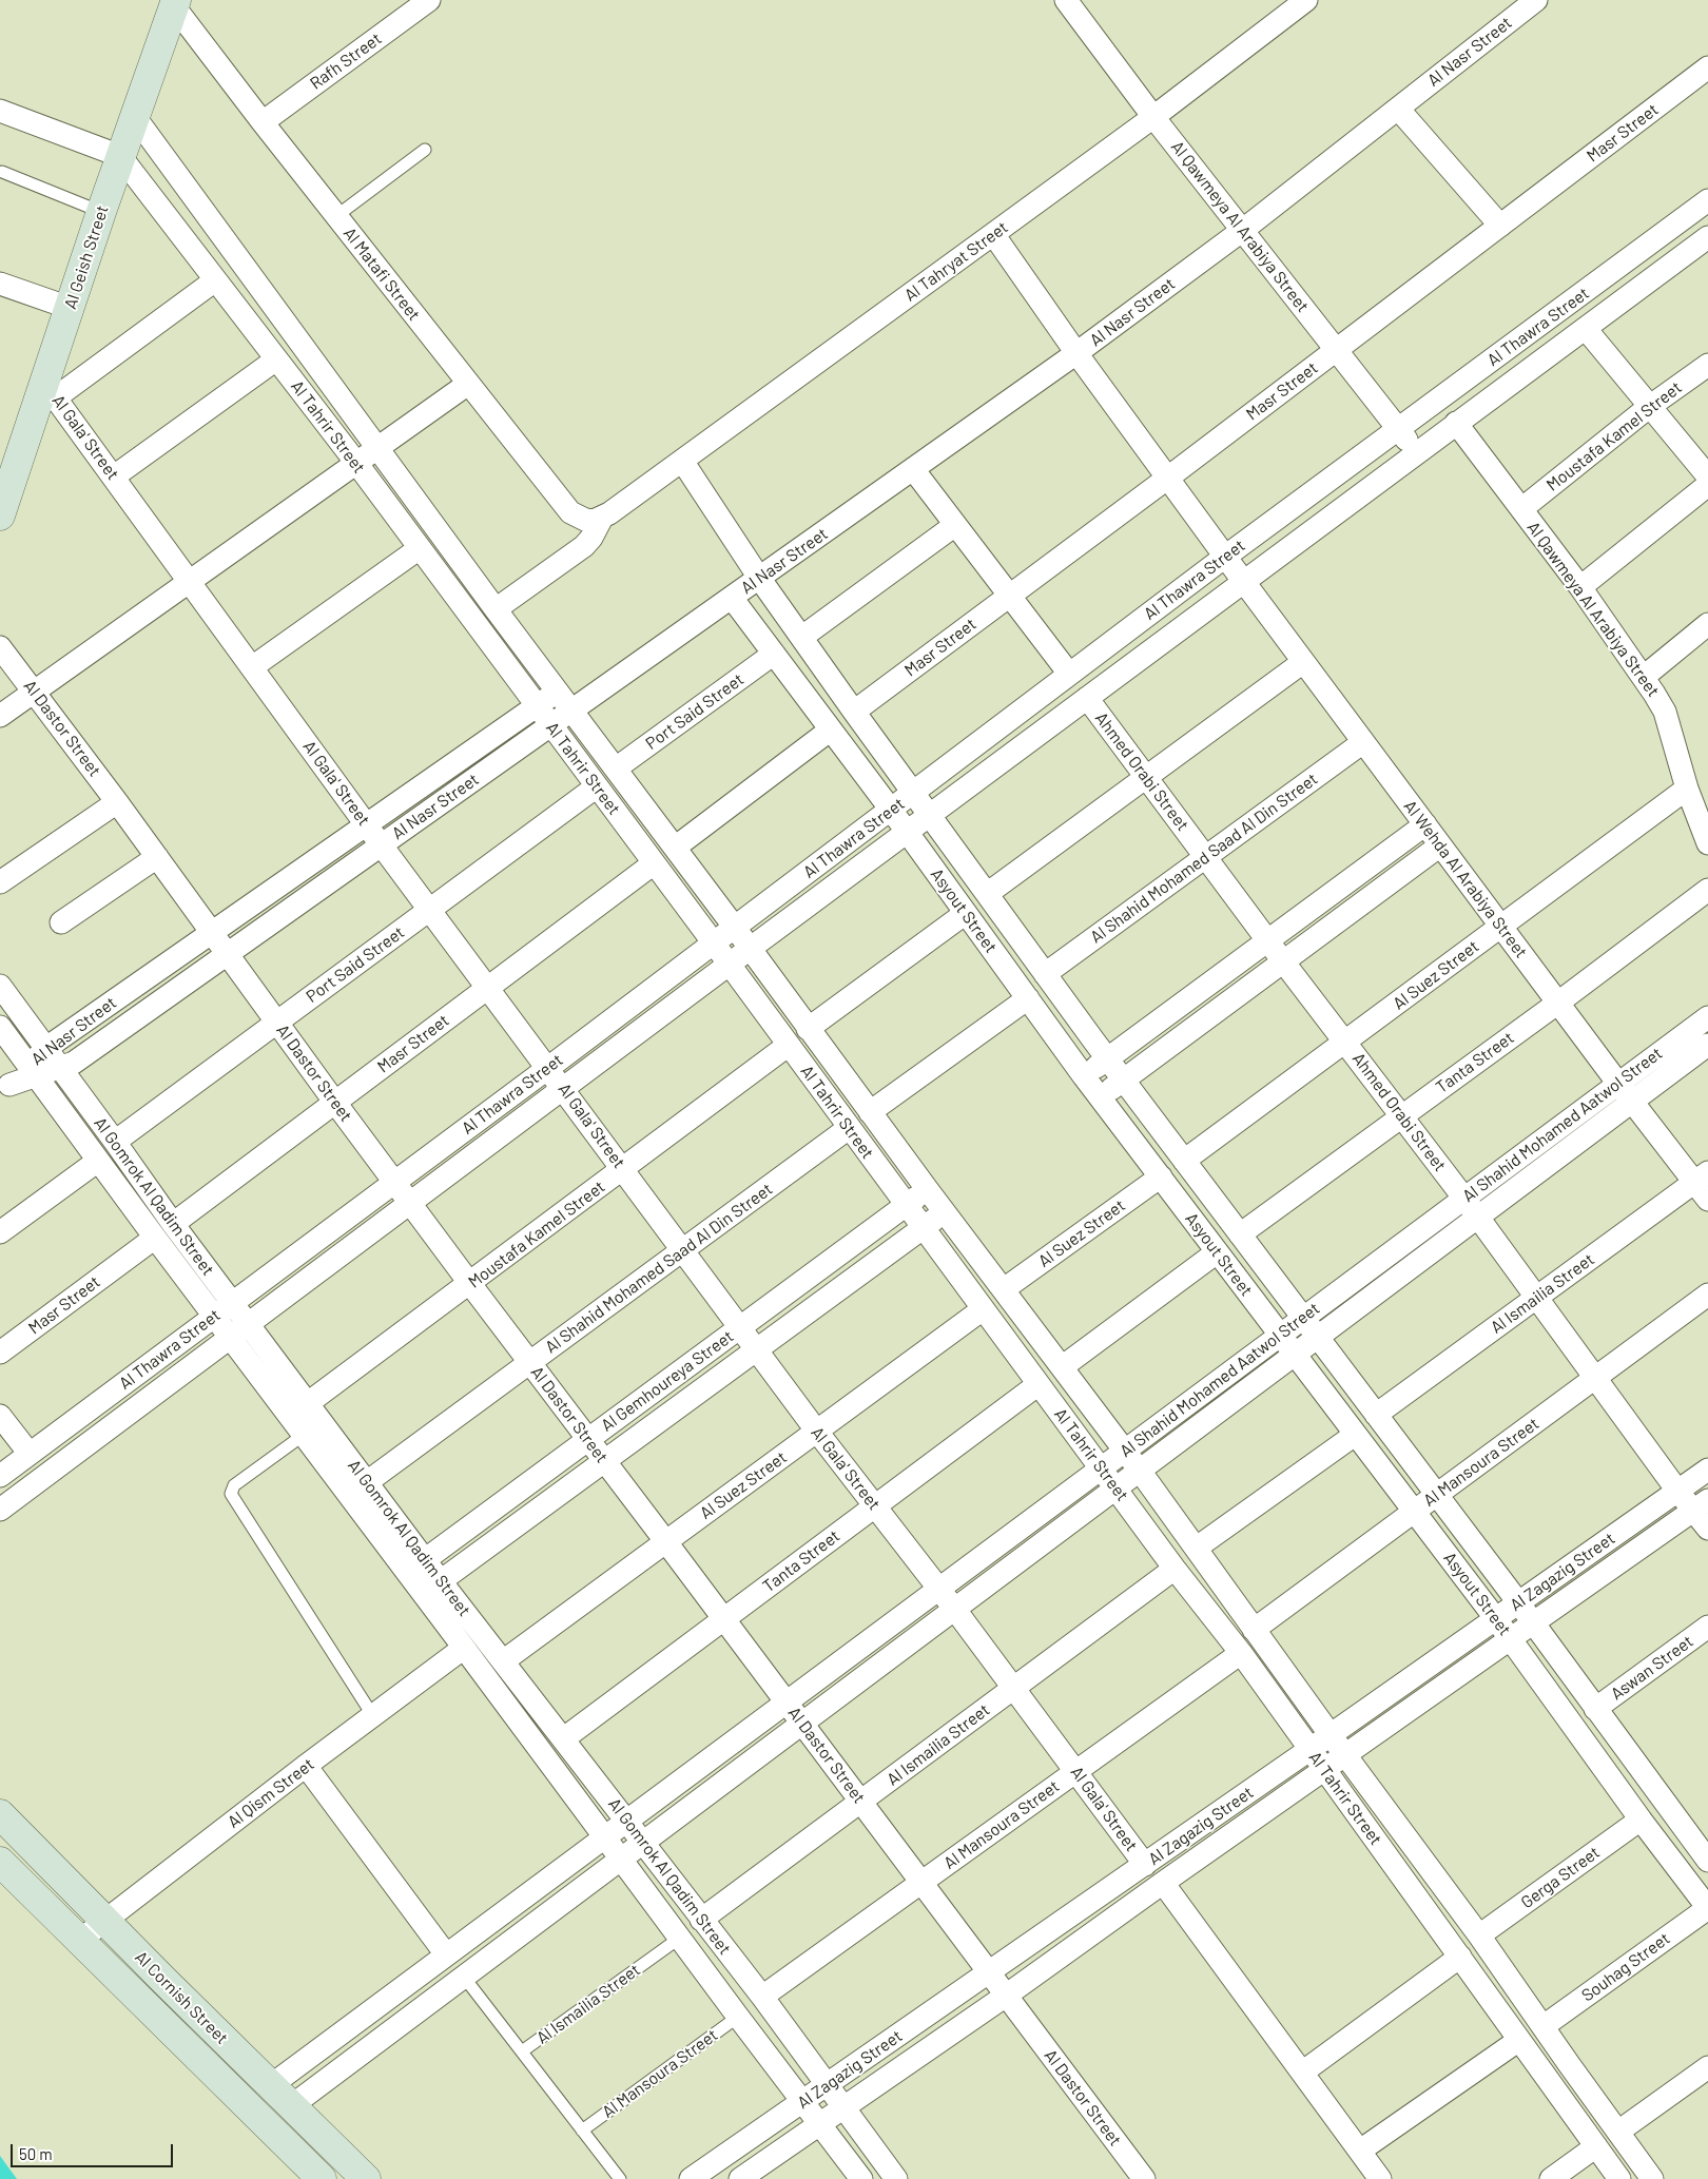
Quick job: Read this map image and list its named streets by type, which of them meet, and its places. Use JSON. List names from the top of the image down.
{
  "streets": {
    "main road": ["Al Geish Street", "Al Cornish Street"],
    "street": [
      "Al Nasr Street",
      "Rafh Street",
      "Masr Street",
      "Al Qawmeya Al Arabiya Street",
      "Al Tahryat Street",
      "Al Matafi Street",
      "Al Thawra Street",
      "Al Tahrir Street",
      "Moustafa Kamel Street",
      "Al Gala' Street",
      "Port Said Street",
      "Al Dastor Street",
      "Ahmed Orabi Street",
      "Al Shahid Mohamed Saad Al Din Street",
      "Al Wehda Al Arabiya Street",
      "Asyout Street",
      "Al Suez Street",
      "Tanta Street",
      "Al Shahid Mohamed Aatwol Street",
      "Al Gomrok Al Qadim Street",
      "Al Ismailia Street",
      "Al Gemhoureya Street",
      "Al Mansoura Street",
      "Al Zagazig Street",
      "Aswan Street",
      "Al Qism Street",
      "Gerga Street",
      "Souhag Street"
    ]
  },
  "crossings": [
    ["Al Nasr Street", "Al Qawmeya Al Arabiya Street"],
    ["Al Nasr Street", "Al Tahrir Street"],
    ["Al Nasr Street", "Al Gala' Street"],
    ["Al Nasr Street", "Al Dastor Street"],
    ["Al Nasr Street", "Al Wehda Al Arabiya Street"],
    ["Al Nasr Street", "Asyout Street"],
    ["Al Nasr Street", "Al Gomrok Al Qadim Street"],
    ["Rafh Street", "Al Matafi Street"],
    ["Masr Street", "Al Qawmeya Al Arabiya Street"],
    ["Masr Street", "Al Tahrir Street"],
    ["Masr Street", "Al Gala' Street"],
    ["Masr Street", "Al Dastor Street"],
    ["Masr Street", "Al Wehda Al Arabiya Street"],
    ["Masr Street", "Asyout Street"],
    ["Masr Street", "Al Gomrok Al Qadim Street"],
    ["Al Qawmeya Al Arabiya Street", "Al Tahryat Street"],
    ["Al Qawmeya Al Arabiya Street", "Al Thawra Street"],
    ["Al Qawmeya Al Arabiya Street", "Moustafa Kamel Street"],
    ["Al Qawmeya Al Arabiya Street", "Al Suez Street"],
    ["Al Geish Street", "Al Matafi Street"],
    ["Al Geish Street", "Al Tahrir Street"],
    ["Al Geish Street", "Al Gala' Street"],
    ["Al Tahryat Street", "Al Matafi Street"],
    ["Al Tahryat Street", "Al Wehda Al Arabiya Street"],
    ["Al Tahryat Street", "Asyout Street"],
    ["Al Thawra Street", "Al Tahrir Street"],
    ["Al Thawra Street", "Al Gala' Street"],
    ["Al Thawra Street", "Al Dastor Street"],
    ["Al Thawra Street", "Ahmed Orabi Street"],
    ["Al Thawra Street", "Al Wehda Al Arabiya Street"],
    ["Al Thawra Street", "Asyout Street"],
    ["Al Thawra Street", "Al Gomrok Al Qadim Street"],
    ["Al Tahrir Street", "Moustafa Kamel Street"],
    ["Al Tahrir Street", "Port Said Street"],
    ["Al Tahrir Street", "Al Shahid Mohamed Saad Al Din Street"],
    ["Al Tahrir Street", "Al Suez Street"],
    ["Al Tahrir Street", "Tanta Street"],
    ["Al Tahrir Street", "Al Shahid Mohamed Aatwol Street"],
    ["Al Tahrir Street", "Al Ismailia Street"],
    ["Al Tahrir Street", "Al Gemhoureya Street"],
    ["Al Tahrir Street", "Al Mansoura Street"],
    ["Al Tahrir Street", "Al Zagazig Street"],
    ["Al Tahrir Street", "Gerga Street"],
    ["Al Tahrir Street", "Souhag Street"],
    ["Moustafa Kamel Street", "Al Gala' Street"],
    ["Moustafa Kamel Street", "Al Dastor Street"],
    ["Moustafa Kamel Street", "Al Gomrok Al Qadim Street"],
    ["Al Gala' Street", "Port Said Street"],
    ["Al Gala' Street", "Al Shahid Mohamed Saad Al Din Street"],
    ["Al Gala' Street", "Al Suez Street"],
    ["Al Gala' Street", "Tanta Street"],
    ["Al Gala' Street", "Al Shahid Mohamed Aatwol Street"],
    ["Al Gala' Street", "Al Ismailia Street"],
    ["Al Gala' Street", "Al Gemhoureya Street"],
    ["Al Gala' Street", "Al Mansoura Street"],
    ["Al Gala' Street", "Al Zagazig Street"],
    ["Port Said Street", "Al Dastor Street"],
    ["Port Said Street", "Asyout Street"],
    ["Port Said Street", "Al Gomrok Al Qadim Street"],
    ["Al Dastor Street", "Al Shahid Mohamed Saad Al Din Street"],
    ["Al Dastor Street", "Al Suez Street"],
    ["Al Dastor Street", "Tanta Street"],
    ["Al Dastor Street", "Al Shahid Mohamed Aatwol Street"],
    ["Al Dastor Street", "Al Ismailia Street"],
    ["Al Dastor Street", "Al Gemhoureya Street"],
    ["Al Dastor Street", "Al Mansoura Street"],
    ["Al Dastor Street", "Al Zagazig Street"],
    ["Ahmed Orabi Street", "Al Shahid Mohamed Saad Al Din Street"],
    ["Ahmed Orabi Street", "Al Suez Street"],
    ["Ahmed Orabi Street", "Tanta Street"],
    ["Ahmed Orabi Street", "Al Shahid Mohamed Aatwol Street"],
    ["Ahmed Orabi Street", "Al Ismailia Street"],
    ["Ahmed Orabi Street", "Al Mansoura Street"],
    ["Ahmed Orabi Street", "Al Zagazig Street"],
    ["Al Shahid Mohamed Saad Al Din Street", "Al Wehda Al Arabiya Street"],
    ["Al Shahid Mohamed Saad Al Din Street", "Asyout Street"],
    ["Al Shahid Mohamed Saad Al Din Street", "Al Gomrok Al Qadim Street"],
    ["Al Wehda Al Arabiya Street", "Al Suez Street"],
    ["Al Wehda Al Arabiya Street", "Tanta Street"],
    ["Al Wehda Al Arabiya Street", "Al Shahid Mohamed Aatwol Street"],
    ["Al Wehda Al Arabiya Street", "Al Ismailia Street"],
    ["Asyout Street", "Al Suez Street"],
    ["Asyout Street", "Tanta Street"],
    ["Asyout Street", "Al Shahid Mohamed Aatwol Street"],
    ["Asyout Street", "Al Ismailia Street"],
    ["Asyout Street", "Al Mansoura Street"],
    ["Asyout Street", "Al Zagazig Street"],
    ["Asyout Street", "Aswan Street"],
    ["Asyout Street", "Gerga Street"],
    ["Asyout Street", "Souhag Street"],
    ["Al Suez Street", "Al Gomrok Al Qadim Street"],
    ["Tanta Street", "Al Gomrok Al Qadim Street"],
    ["Al Shahid Mohamed Aatwol Street", "Al Gomrok Al Qadim Street"],
    ["Al Shahid Mohamed Aatwol Street", "Al Cornish Street"],
    ["Al Gomrok Al Qadim Street", "Al Ismailia Street"],
    ["Al Gomrok Al Qadim Street", "Al Gemhoureya Street"],
    ["Al Gomrok Al Qadim Street", "Al Mansoura Street"],
    ["Al Gomrok Al Qadim Street", "Al Zagazig Street"],
    ["Al Gomrok Al Qadim Street", "Al Qism Street"],
    ["Al Qism Street", "Al Cornish Street"]
  ],
  "scale_bar": "50 m"
}
